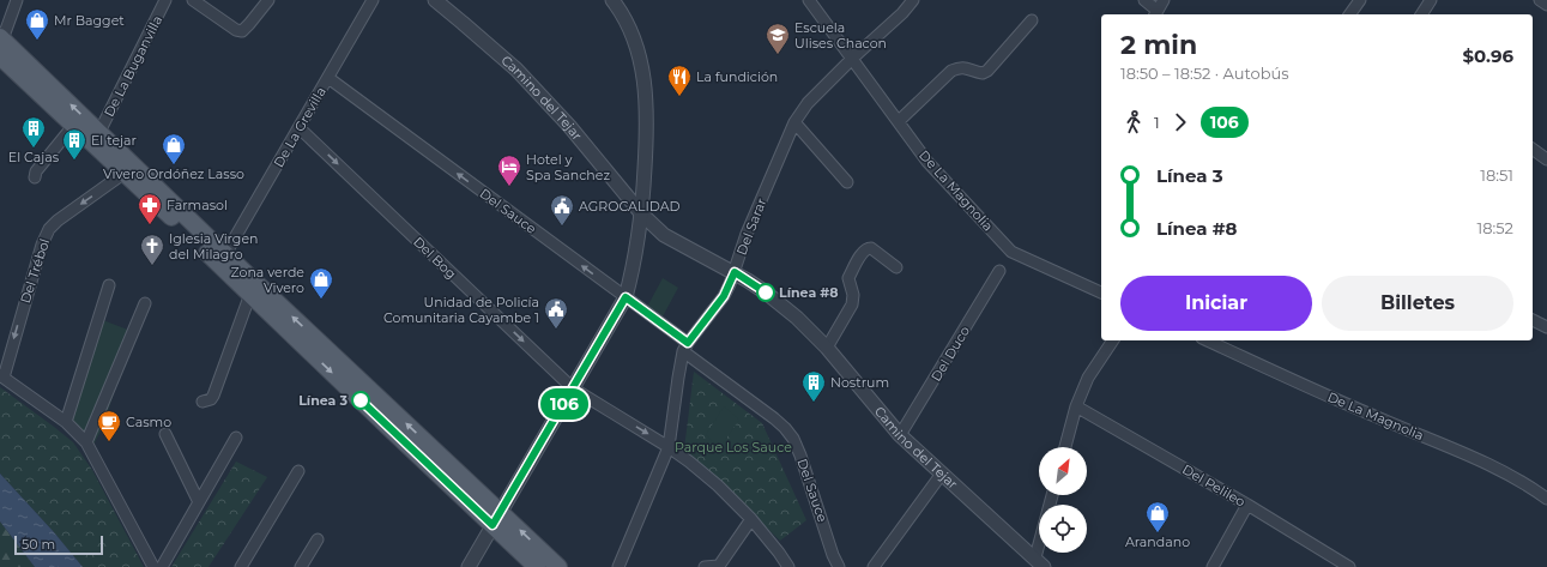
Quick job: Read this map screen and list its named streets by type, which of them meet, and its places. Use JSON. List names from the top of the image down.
{
  "streets": {
    "street": [
      "De La Buganvilla",
      "Camino del Tejar",
      "De La Grevilla",
      "De La Magnolia",
      "Del Sauce",
      "Del Sarar",
      "Del Bog",
      "Del Trébol",
      "Del Duco",
      "Del Pelileo"
    ]
  },
  "crossings": [
    ["Camino del Tejar", "Del Sarar"],
    ["Camino del Tejar", "Del Duco"],
    ["De La Grevilla", "Del Sauce"],
    ["De La Grevilla", "Del Bog"],
    ["De La Magnolia", "Del Sarar"],
    ["Del Sauce", "Del Sarar"],
    ["Del Sarar", "Del Bog"]
  ],
  "one_way": ["Del Sauce", "Del Bog"],
  "parks": ["Parque Los Sauce"],
  "places": {
    "shop": [
      "Mr Bagget",
      "Vivero Ordóñez Lasso",
      "Zona verde Vivero",
      "Arandano"
    ],
    "school or university": ["Escuela Ulises Chacon"],
    "restaurant": ["La fundición"],
    "building": ["El Cajas", "El tejar", "Nostrum"],
    "hotel": ["Hotel y Spa Sanchez"],
    "pharmacy": ["Farmasol"],
    "public building": ["AGROCALIDAD", "Unidad de Policía Comunitaria Cayambe 1"],
    "church": ["Iglesia Virgen del Milagro"],
    "other": ["Línea #8", "Línea 3"],
    "cafe": ["Casmo"]
  },
  "lines": ["bus line 106"],
  "scale_bar": "50 m",
  "north": "top right",
  "page": {
    "on_map": "106",
    "heading": ["2 min", "18:50 – 18:52 · Autobús", "$0.96"],
    "legs": ["1", "106"],
    "list": [
      {
        "name": "Línea 3",
        "value": "18:51"
      },
      {
        "name": "Línea #8",
        "value": "18:52"
      }
    ],
    "buttons": ["Iniciar", "Billetes"],
    "scale": "50 m"
  }
}
